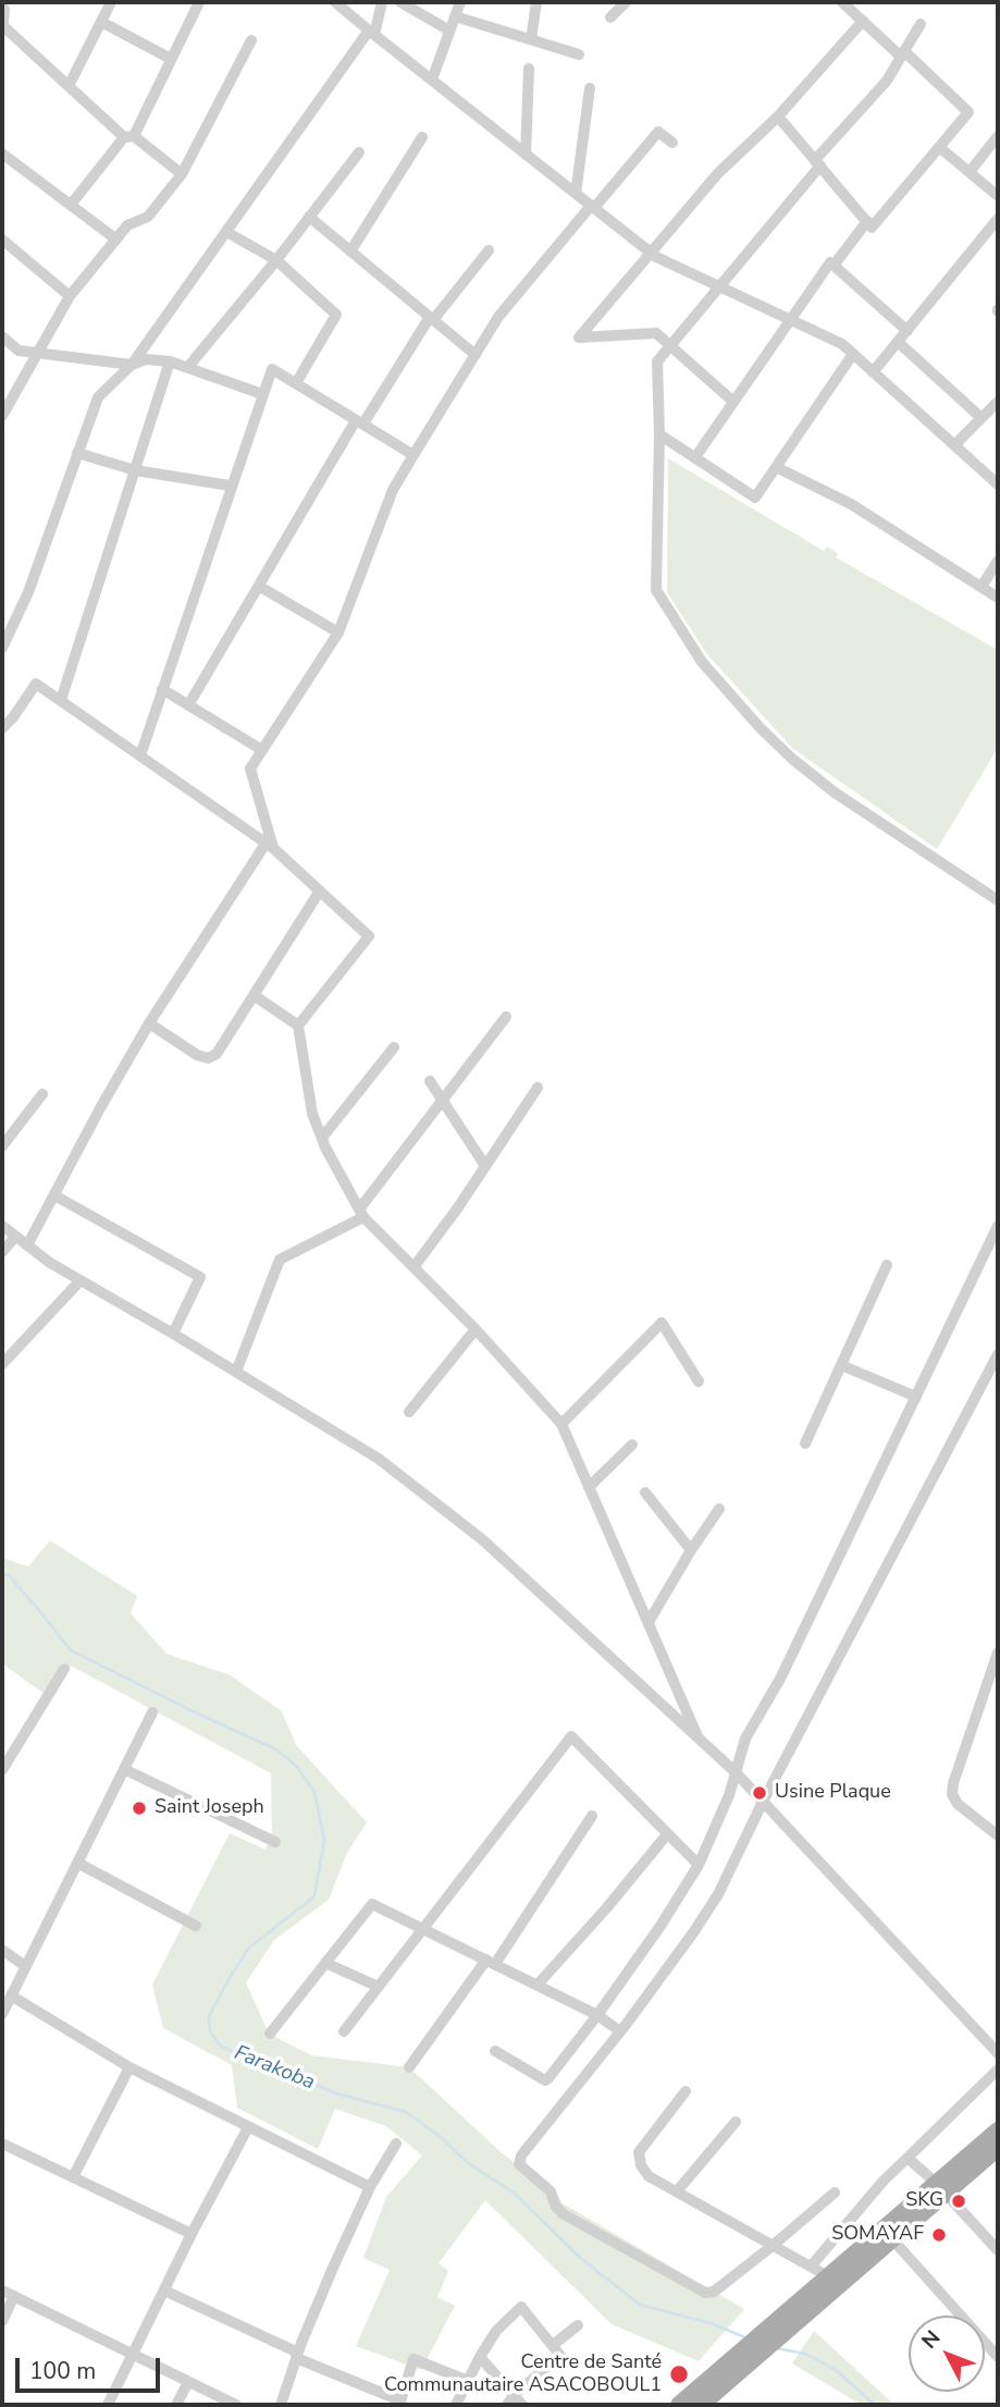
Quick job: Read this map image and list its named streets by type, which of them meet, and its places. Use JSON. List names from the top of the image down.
{
  "water": ["Farakoba"],
  "places": [
    "Usine Plaque",
    "Saint Joseph",
    "SKG",
    "SOMAYAF",
    "Centre de Santé Communautaire ASACOBOUL1"
  ],
  "scale_bar": "100 m",
  "north": "top left"
}
